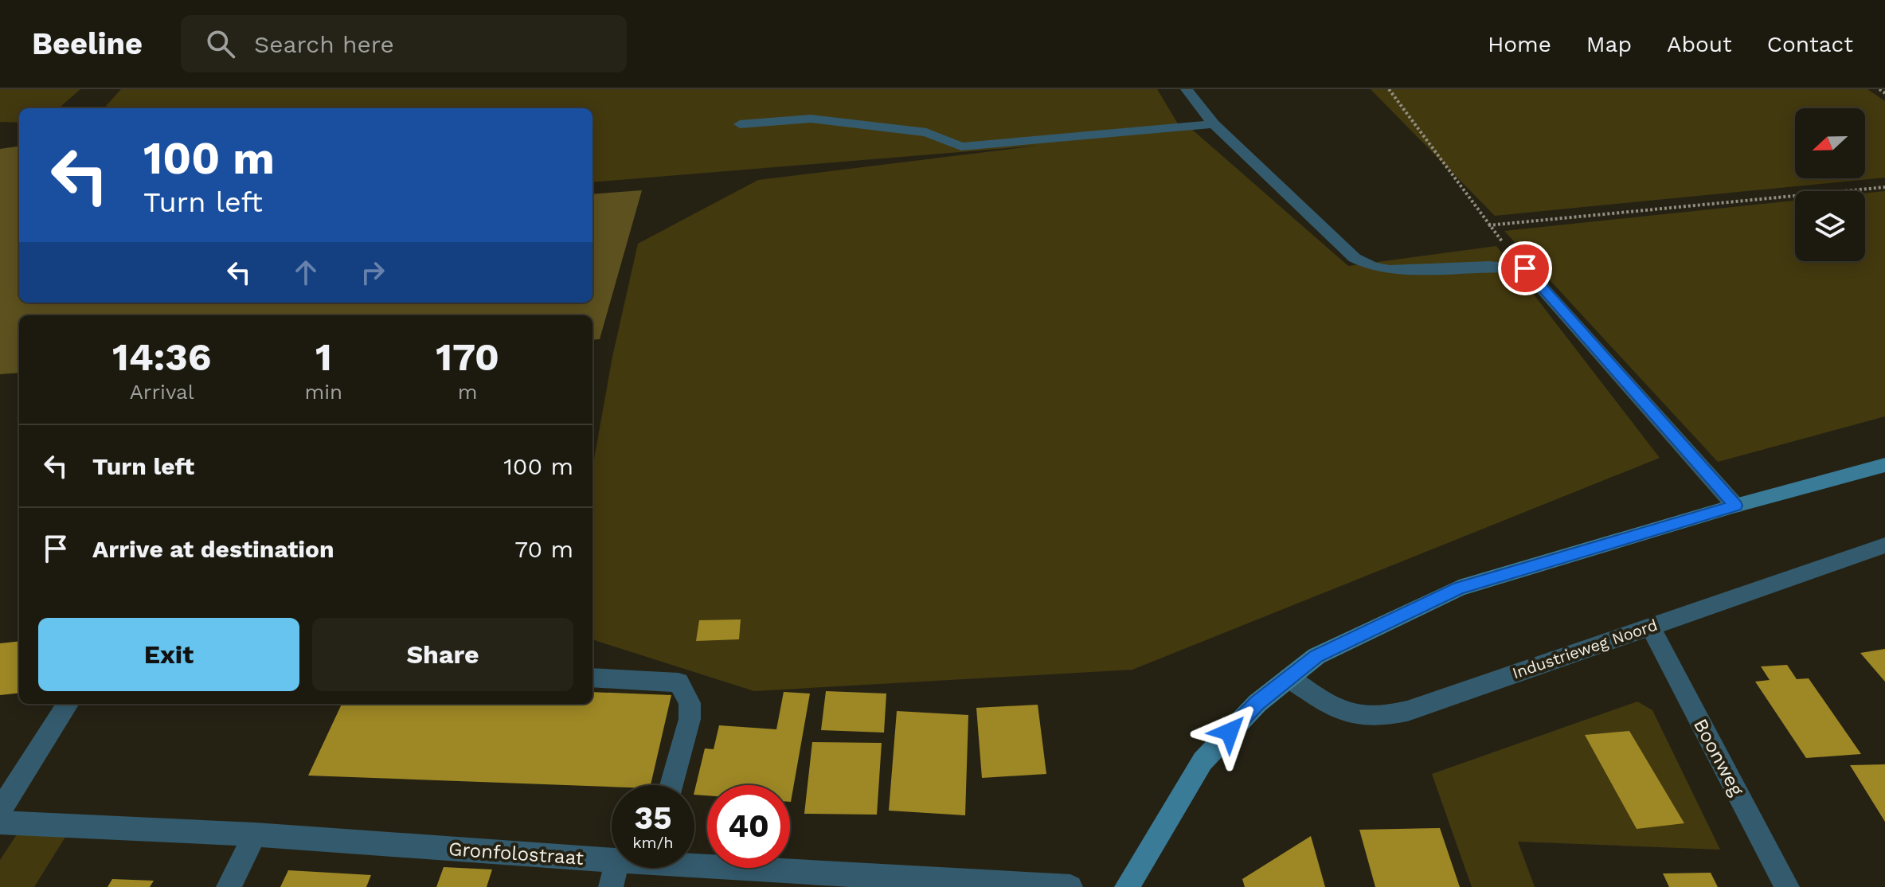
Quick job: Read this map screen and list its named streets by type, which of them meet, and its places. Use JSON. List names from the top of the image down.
{
  "streets": {
    "street": ["Industrieweg Noord", "Boonweg", "Gronfolostraat"]
  },
  "crossings": [
    ["Industrieweg Noord", "Boonweg"]
  ],
  "north": "left",
  "page": {
    "header": "Beeline",
    "search": "Search here",
    "nav": [
      "Home",
      "Map",
      "About",
      "Contact"
    ],
    "turn": ["100 m", "Turn left"],
    "eta": [
      "14:36",
      "Arrival",
      "1",
      "min",
      "170",
      "m"
    ],
    "list": [
      {
        "name": "Turn left",
        "value": "100 m"
      },
      {
        "name": "Arrive at destination",
        "value": "70 m"
      }
    ],
    "buttons": ["Exit", "Share"],
    "speed": "35 km/h",
    "limit": "40"
  }
}
